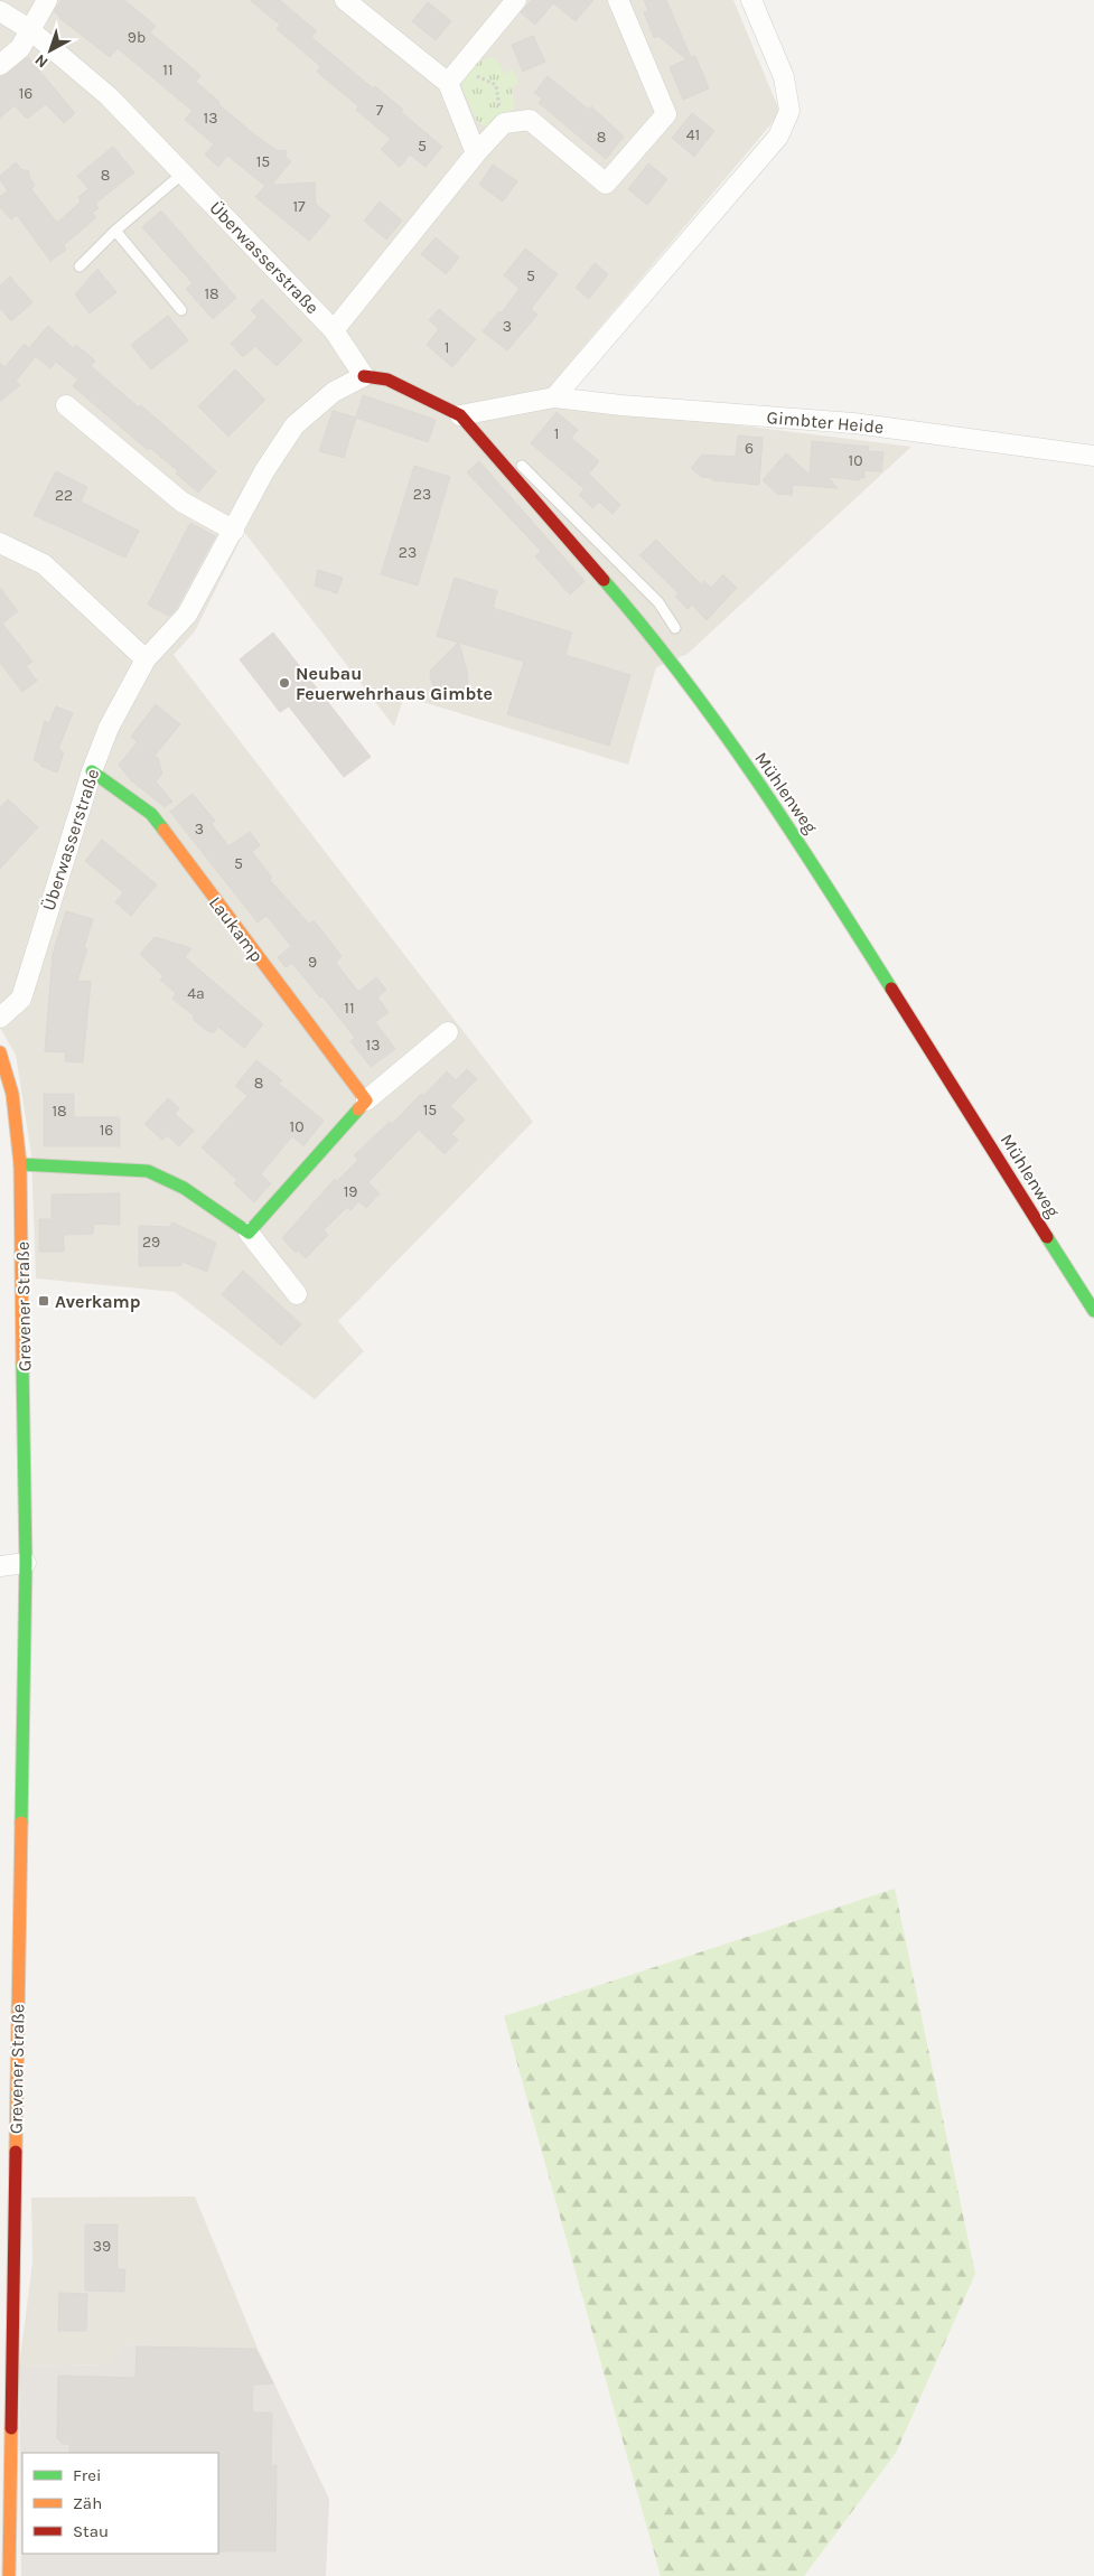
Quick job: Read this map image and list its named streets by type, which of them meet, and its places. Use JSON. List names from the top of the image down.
{
  "streets": {
    "street": [
      "Überwasserstraße",
      "Gimbter Heide",
      "Mühlenweg",
      "Laukamp",
      "Grevener Straße"
    ]
  },
  "crossings": [
    ["Überwasserstraße", "Mühlenweg"],
    ["Überwasserstraße", "Laukamp"],
    ["Gimbter Heide", "Mühlenweg"]
  ],
  "places": {
    "other": ["Neubau Feuerwehrhaus Gimbte"],
    "transit": ["Averkamp"]
  },
  "house_numbers": [
    "9b",
    "11",
    "16",
    "7",
    "13",
    "41",
    "8",
    "5",
    "15",
    "8",
    "17",
    "5",
    "18",
    "3",
    "1",
    "1",
    "6",
    "10",
    "23",
    "22",
    "23",
    "3",
    "5",
    "9",
    "4a",
    "11",
    "13",
    "8",
    "15",
    "18",
    "10",
    "16",
    "19",
    "29",
    "39"
  ],
  "legend": ["Frei", "Zäh", "Stau"],
  "north": "bottom left"
}
